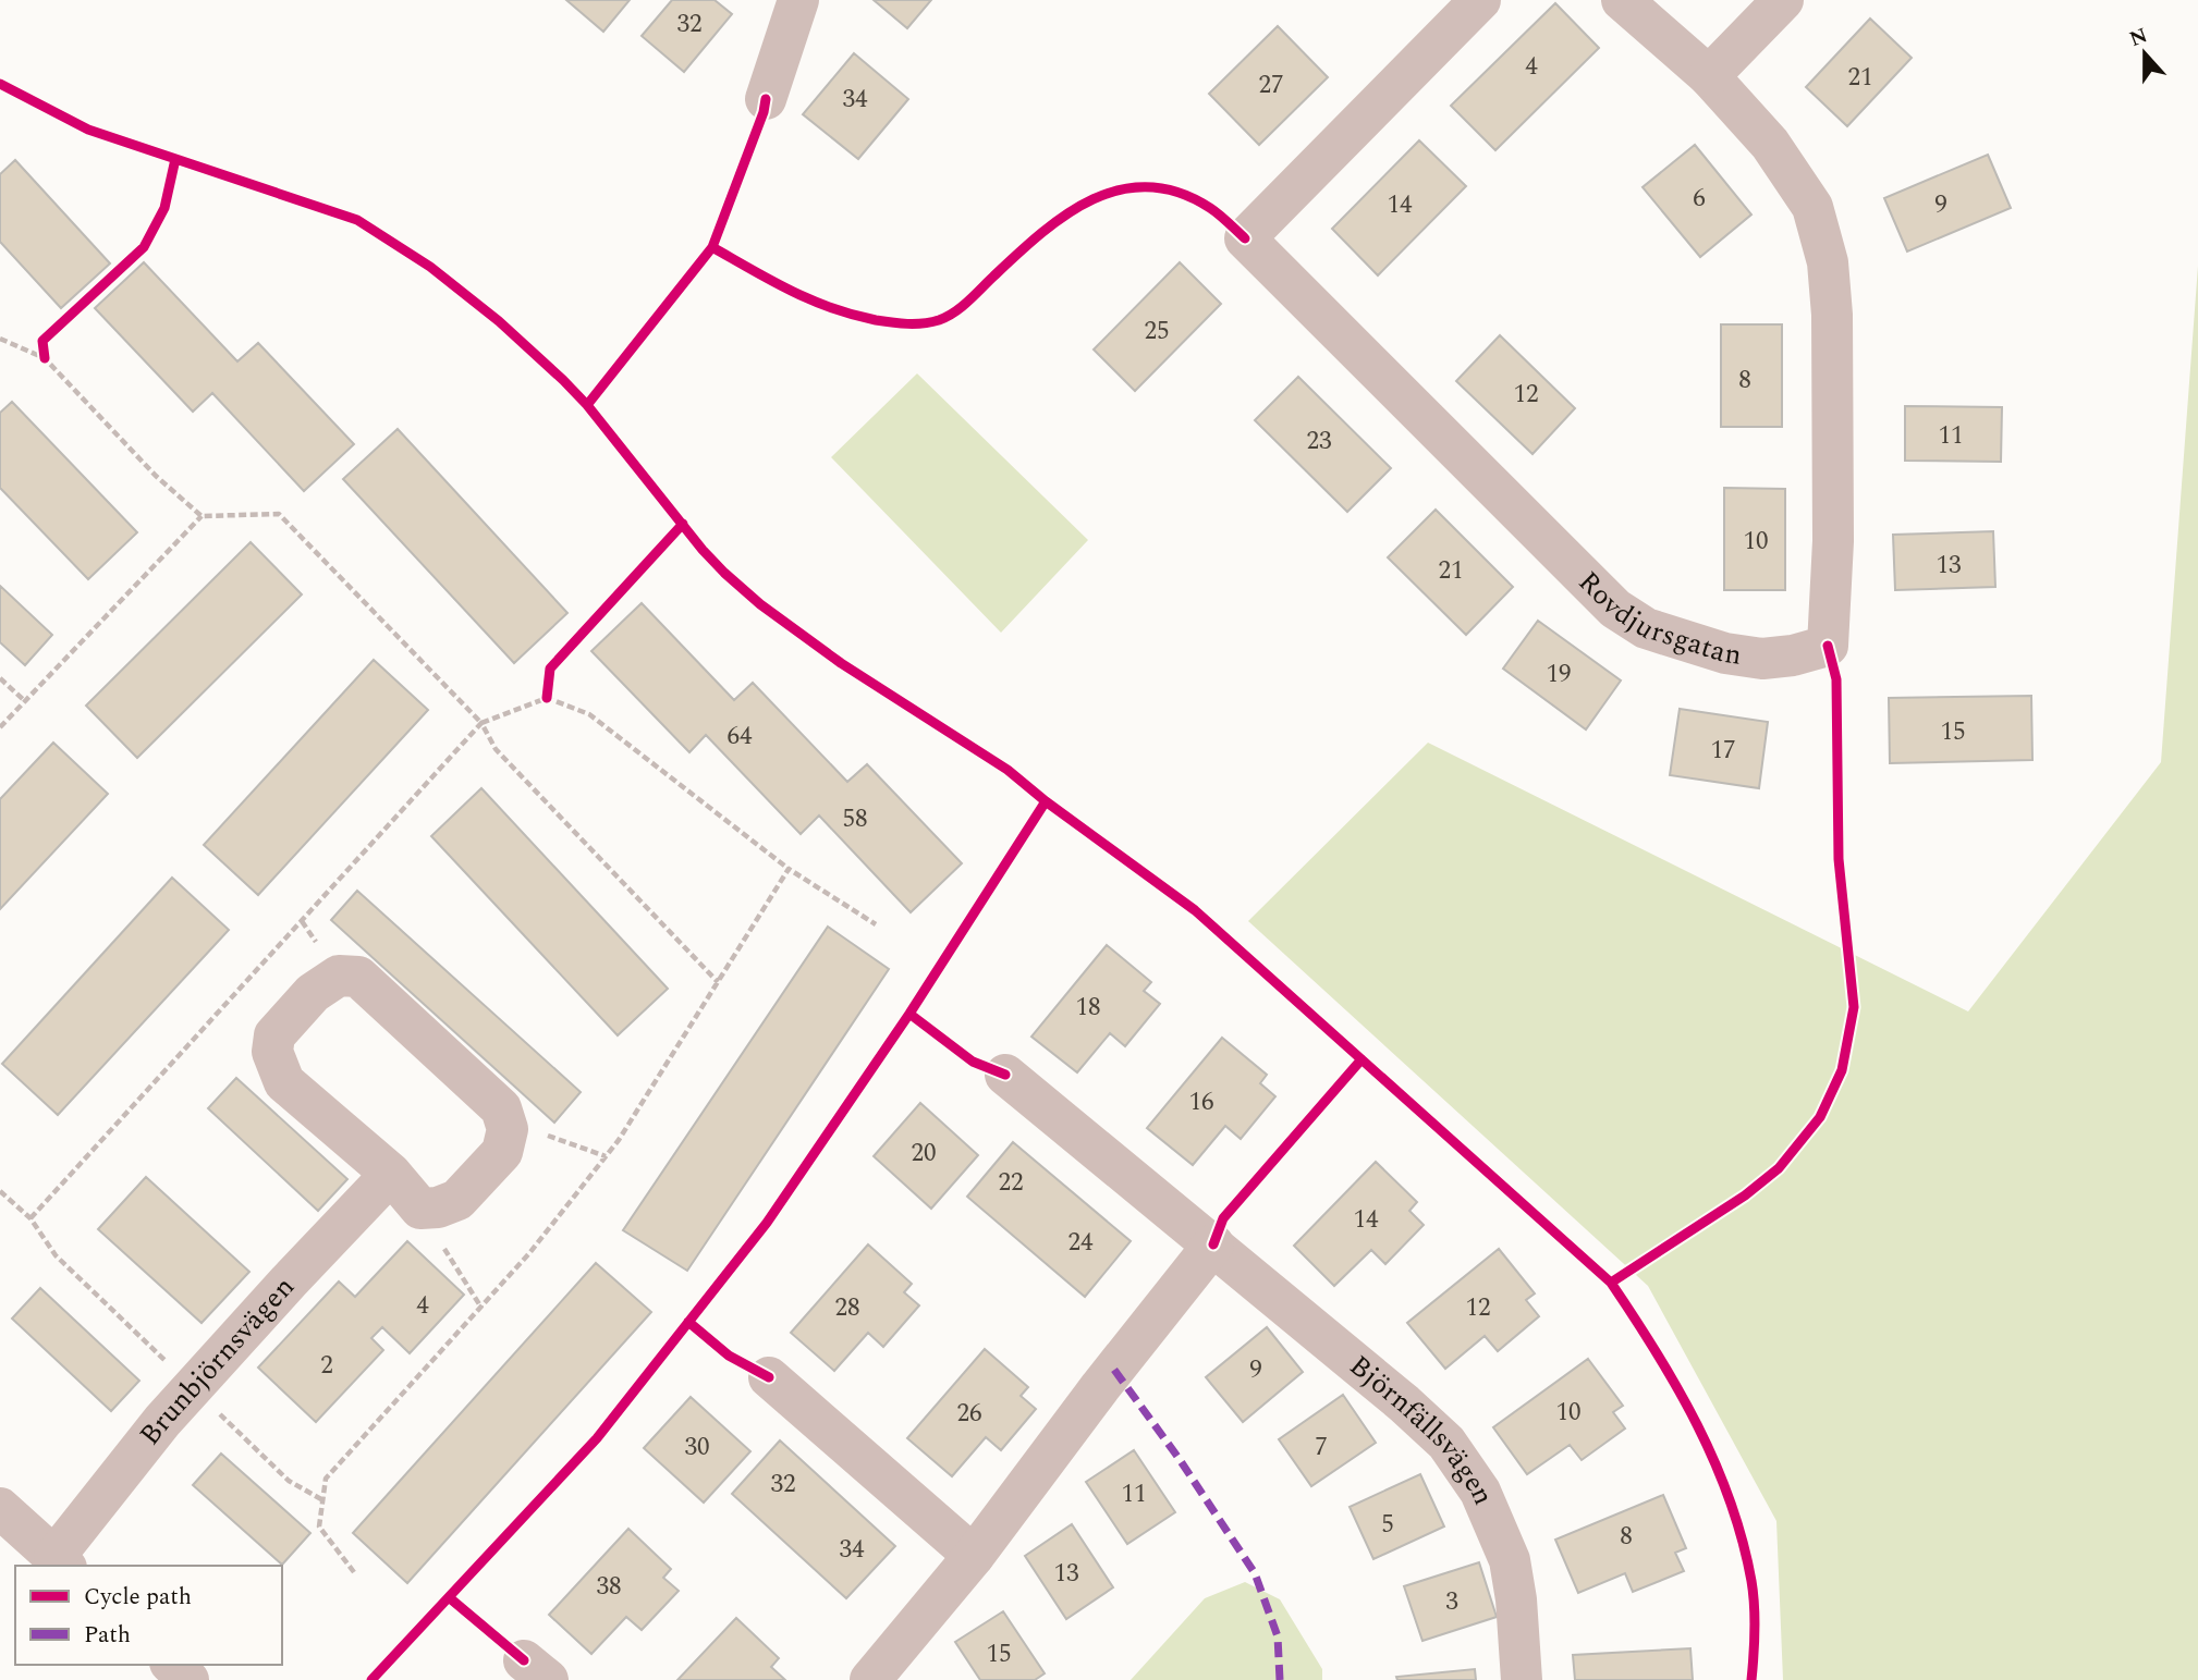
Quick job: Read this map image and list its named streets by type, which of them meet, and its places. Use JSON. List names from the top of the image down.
{
  "streets": {
    "street": ["Rovdjursgatan", "Brunbjörnsvägen", "Björnfällsvägen"]
  },
  "house_numbers": [
    "32",
    "4",
    "21",
    "27",
    "34",
    "6",
    "14",
    "9",
    "25",
    "8",
    "12",
    "11",
    "23",
    "10",
    "13",
    "21",
    "19",
    "15",
    "64",
    "17",
    "58",
    "18",
    "16",
    "20",
    "22",
    "14",
    "24",
    "4",
    "28",
    "12",
    "2",
    "9",
    "10",
    "26",
    "30",
    "7",
    "32",
    "11",
    "5",
    "8",
    "34",
    "13",
    "38",
    "3",
    "15"
  ],
  "legend": ["Cycle path", "Path"],
  "north": "top"
}
